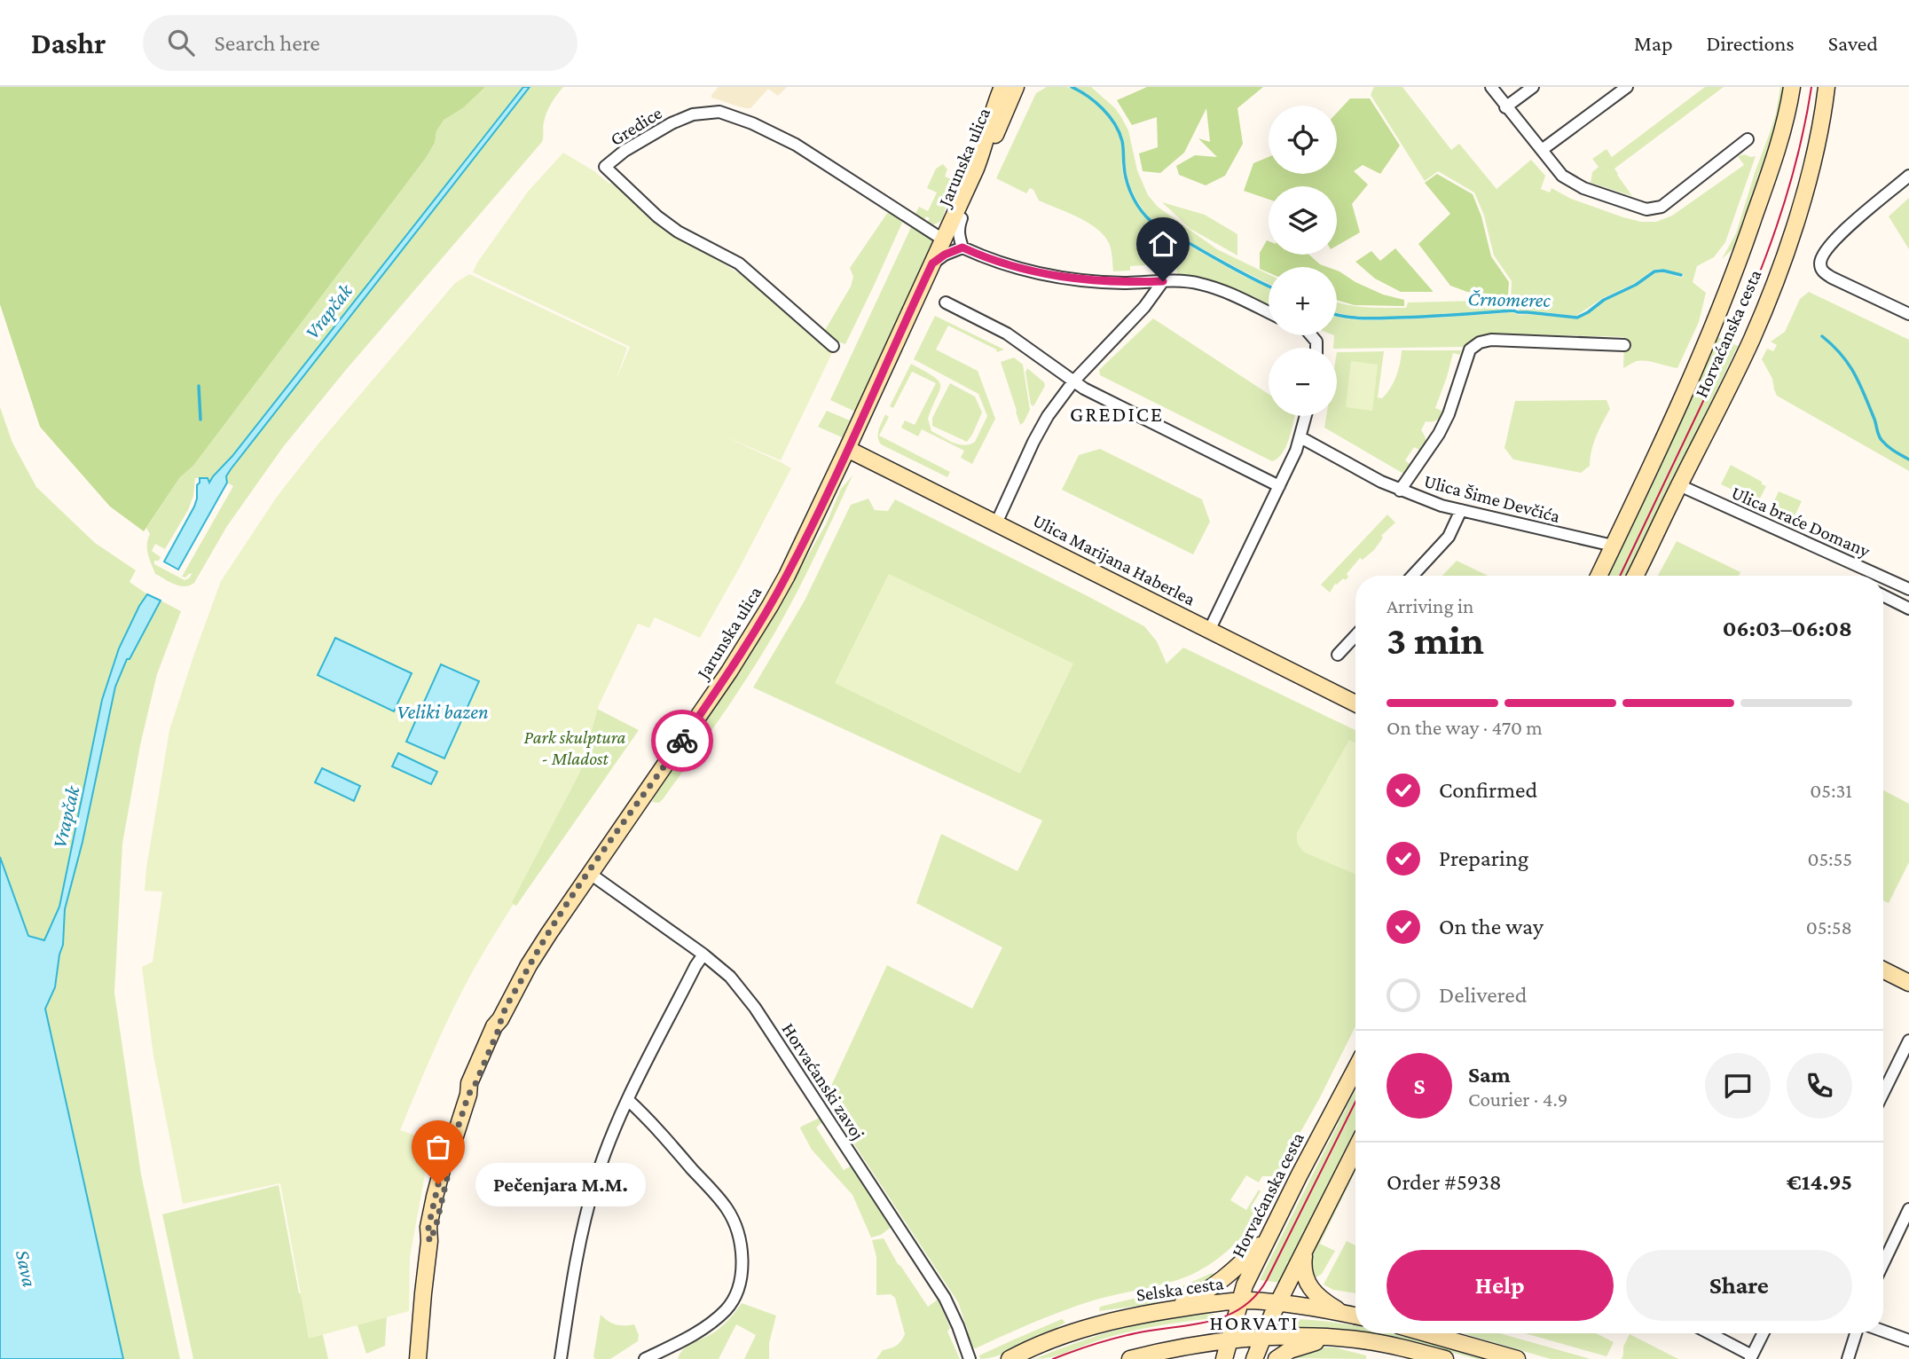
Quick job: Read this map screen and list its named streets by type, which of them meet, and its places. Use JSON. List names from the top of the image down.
{
  "streets": {
    "street": [
      "Gredice",
      "Jarunska ulica",
      "Horvaćanska cesta",
      "Ulica Šime Devčića",
      "Ulica braće Domany",
      "Ulica Marijana Haberlea",
      "Horvaćanski zavoj",
      "Selska cesta"
    ]
  },
  "crossings": [
    ["Gredice", "Jarunska ulica"],
    ["Jarunska ulica", "Ulica Marijana Haberlea"],
    ["Jarunska ulica", "Horvaćanski zavoj"],
    ["Horvaćanska cesta", "Ulica Šime Devčića"],
    ["Horvaćanska cesta", "Ulica braće Domany"],
    ["Horvaćanska cesta", "Selska cesta"]
  ],
  "districts": ["GREDICE", "HORVATI"],
  "water": [
    "Črnomerec",
    "Vrapčak",
    "Veliki bazen",
    "Sava"
  ],
  "parks": ["Park skulptura - Mladost"],
  "places": ["Pečenjara M.M."],
  "page": {
    "header": "Dashr",
    "search": "Search here",
    "nav": ["Map", "Directions", "Saved"],
    "map_buttons": ["+", "−"],
    "heading": ["3 min", "Arriving in", "06:03–06:08"],
    "panel": [
      "Sam",
      "Courier · 4.9",
      "Order #5938",
      "€14.95"
    ],
    "bar": "On the way · 470 m",
    "list": [
      ["Confirmed", "05:31"],
      ["Preparing", "05:55"],
      ["On the way", "05:58"],
      "Delivered"
    ],
    "round": "S",
    "bubble": "Pečenjara M.M.",
    "buttons": ["Help", "Share"]
  }
}
